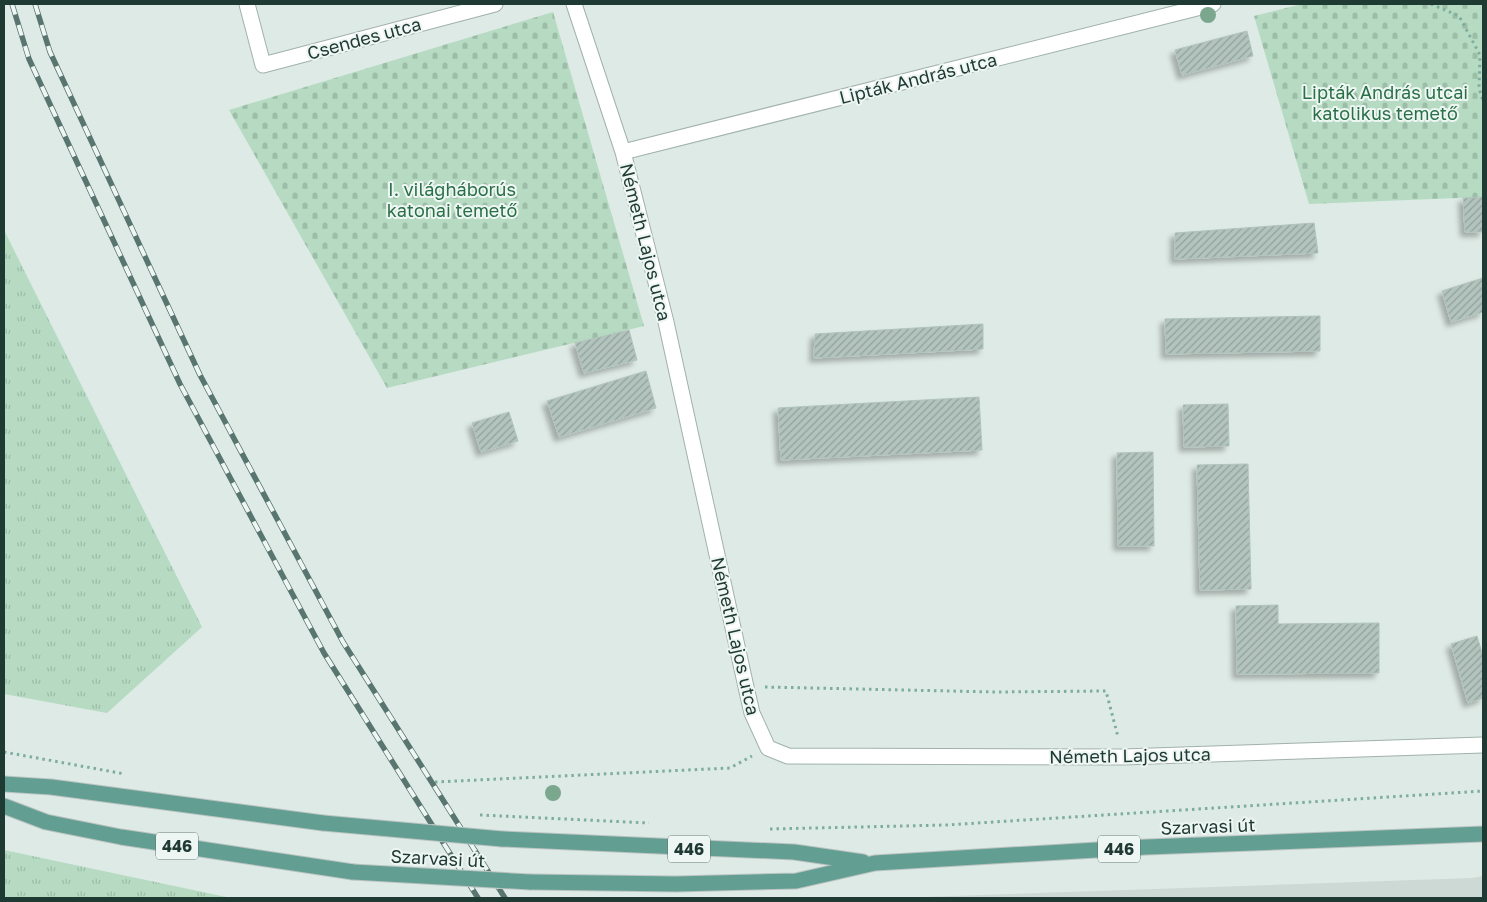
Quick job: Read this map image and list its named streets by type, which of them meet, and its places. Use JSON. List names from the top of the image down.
{
  "streets": {
    "main road": ["Szarvasi út", "446"],
    "street": ["Csendes utca", "Lipták András utca", "Németh Lajos utca"]
  },
  "crossings": [
    ["Lipták András utca", "Németh Lajos utca"]
  ],
  "parks": ["Lipták András utcai katolikus temető", "I. világháborús katonai temető"]
}
